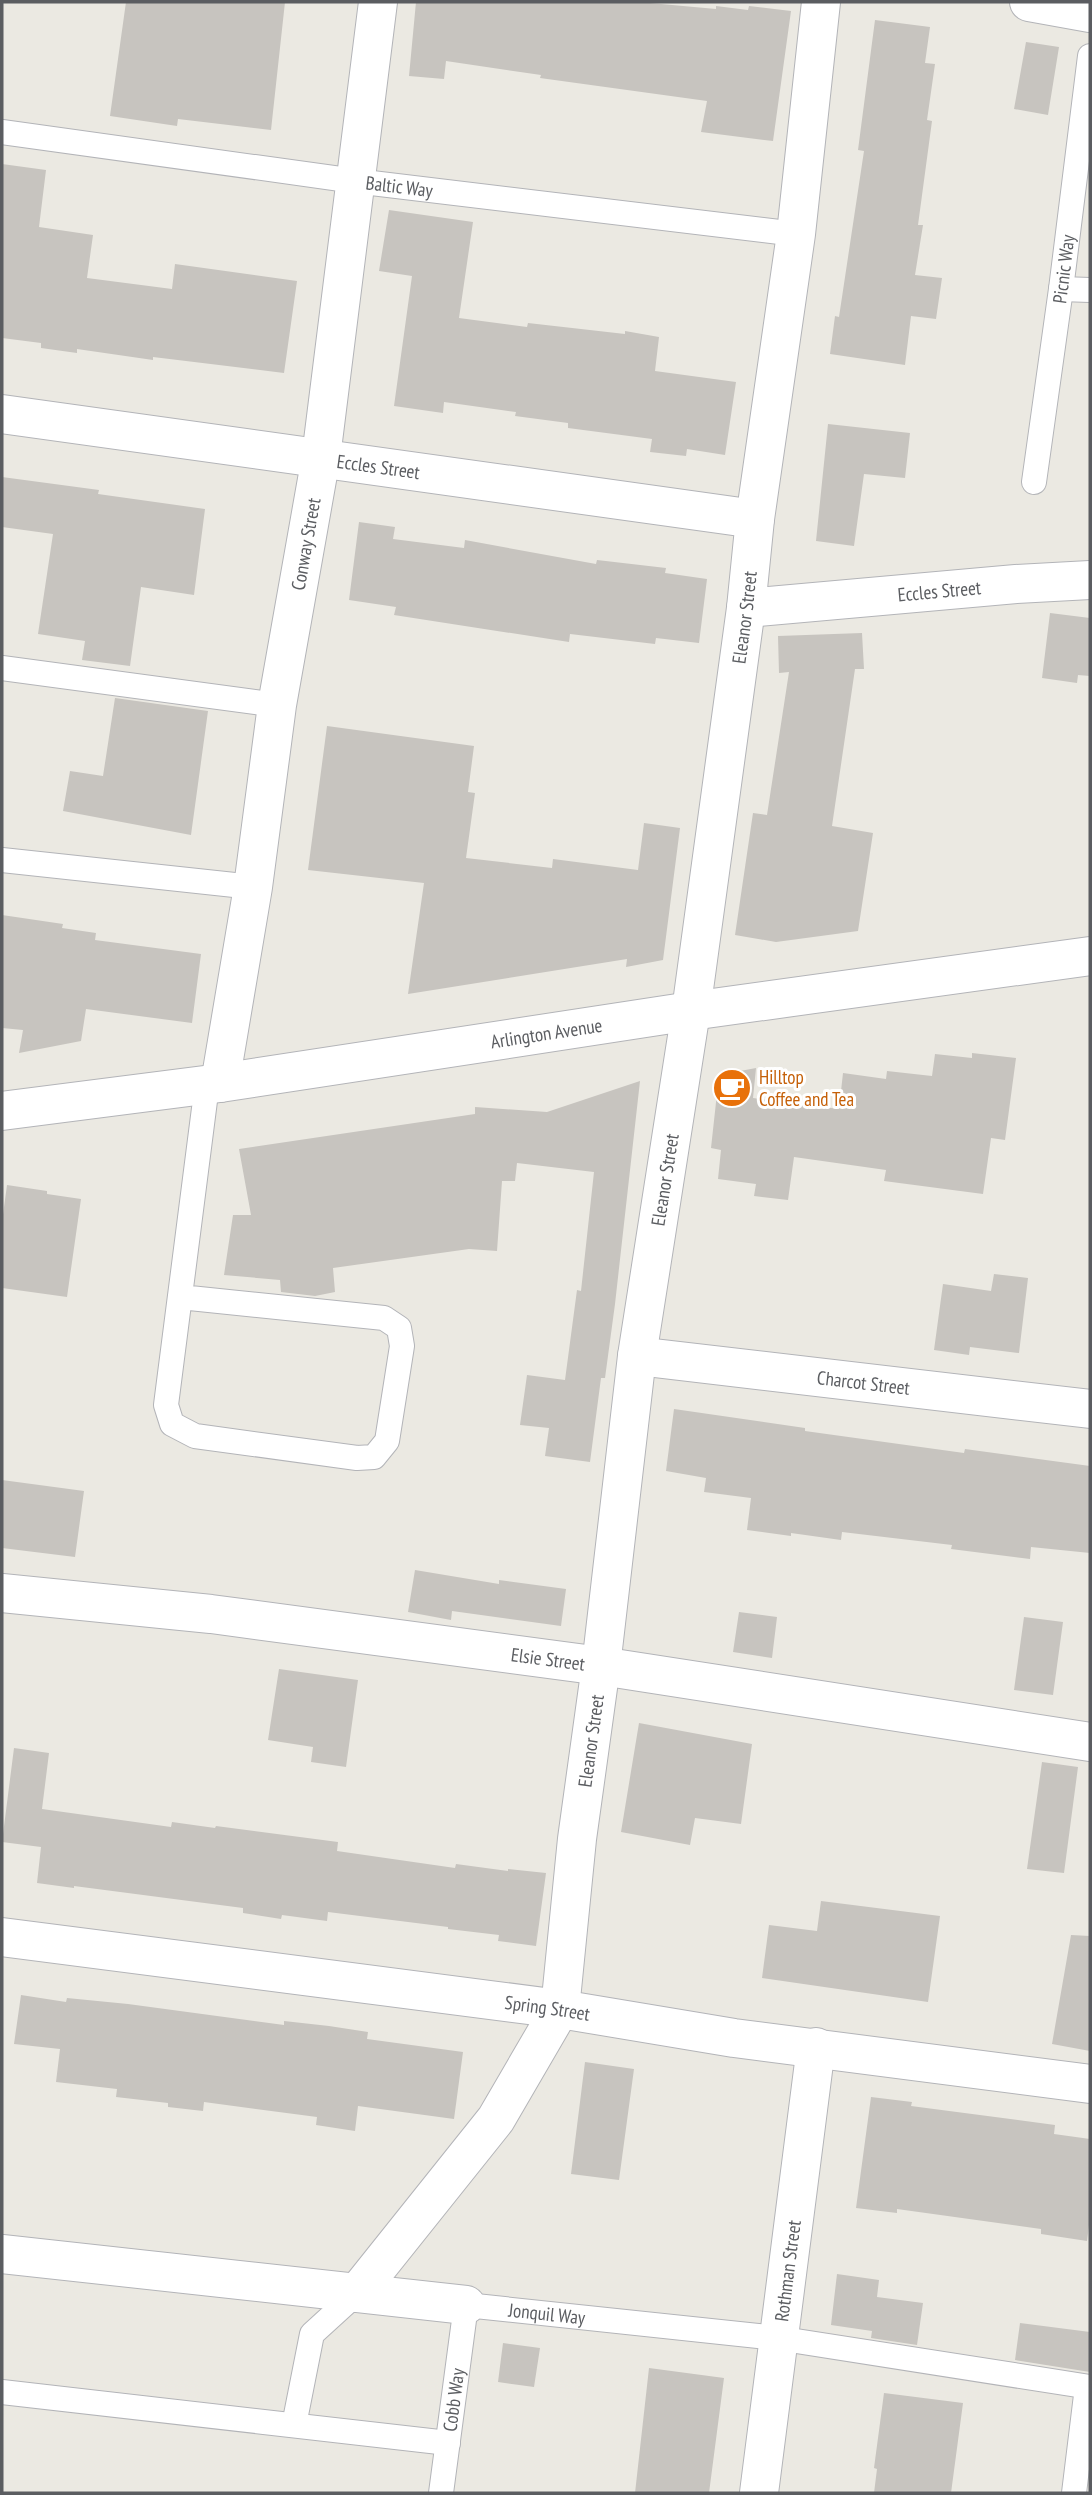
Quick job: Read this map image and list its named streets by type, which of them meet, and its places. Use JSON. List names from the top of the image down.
{
  "streets": {
    "street": [
      "Eccles Street",
      "Conway Street",
      "Eleanor Street",
      "Arlington Avenue",
      "Charcot Street",
      "Elsie Street",
      "Spring Street",
      "Rothman Street",
      "Jonquil Way"
    ],
    "lane": ["Baltic Way", "Picnic Way", "Cobb Way"]
  },
  "crossings": [
    ["Baltic Way", "Conway Street"],
    ["Baltic Way", "Eleanor Street"],
    ["Eccles Street", "Conway Street"],
    ["Eccles Street", "Eleanor Street"],
    ["Conway Street", "Arlington Avenue"],
    ["Eleanor Street", "Arlington Avenue"],
    ["Eleanor Street", "Charcot Street"],
    ["Eleanor Street", "Elsie Street"],
    ["Eleanor Street", "Spring Street"],
    ["Eleanor Street", "Jonquil Way"],
    ["Spring Street", "Rothman Street"],
    ["Rothman Street", "Jonquil Way"],
    ["Jonquil Way", "Cobb Way"]
  ],
  "places": {
    "cafe": ["Hilltop Coffee and Tea"]
  }
}
